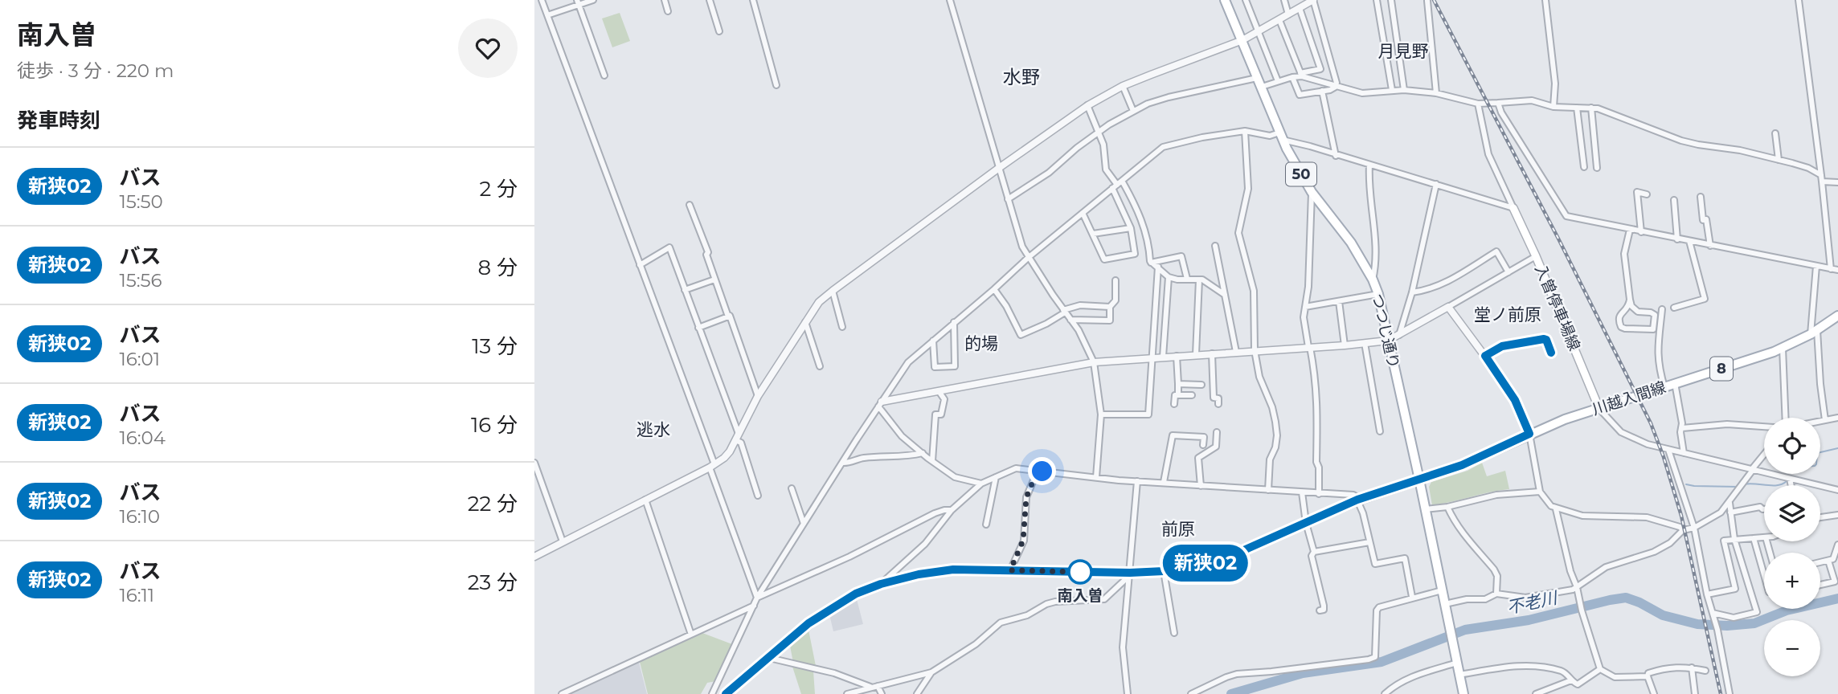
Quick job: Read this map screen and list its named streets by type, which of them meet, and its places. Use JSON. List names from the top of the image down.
{
  "streets": {
    "main road": [
      "50",
      "入曽停車場線",
      "つつじ通り",
      "8",
      "川越入間線"
    ]
  },
  "crossings": [
    ["入曽停車場線", "川越入間線"],
    ["つつじ通り", "8"],
    ["つつじ通り", "川越入間線"],
    ["8", "川越入間線"]
  ],
  "districts": [
    "月見野",
    "水野",
    "堂ノ前原",
    "的場",
    "逃水",
    "前原"
  ],
  "water": ["不老川"],
  "places": ["南入曽"],
  "lines": ["bus line 新狭02"],
  "page": {
    "heading": [
      ["南入曽", "徒歩 · 3 分 · 220 m"],
      "発車時刻"
    ],
    "on_map": "新狭02",
    "list": [
      {
        "mark": "新狭02",
        "name": "バス",
        "note": "15:50",
        "value": "2 分"
      },
      {
        "mark": "新狭02",
        "name": "バス",
        "note": "15:56",
        "value": "8 分"
      },
      {
        "mark": "新狭02",
        "name": "バス",
        "note": "16:01",
        "value": "13 分"
      },
      {
        "mark": "新狭02",
        "name": "バス",
        "note": "16:04",
        "value": "16 分"
      },
      {
        "mark": "新狭02",
        "name": "バス",
        "note": "16:10",
        "value": "22 分"
      },
      {
        "mark": "新狭02",
        "name": "バス",
        "note": "16:11",
        "value": "23 分"
      }
    ],
    "map_buttons": ["+", "−"]
  }
}
